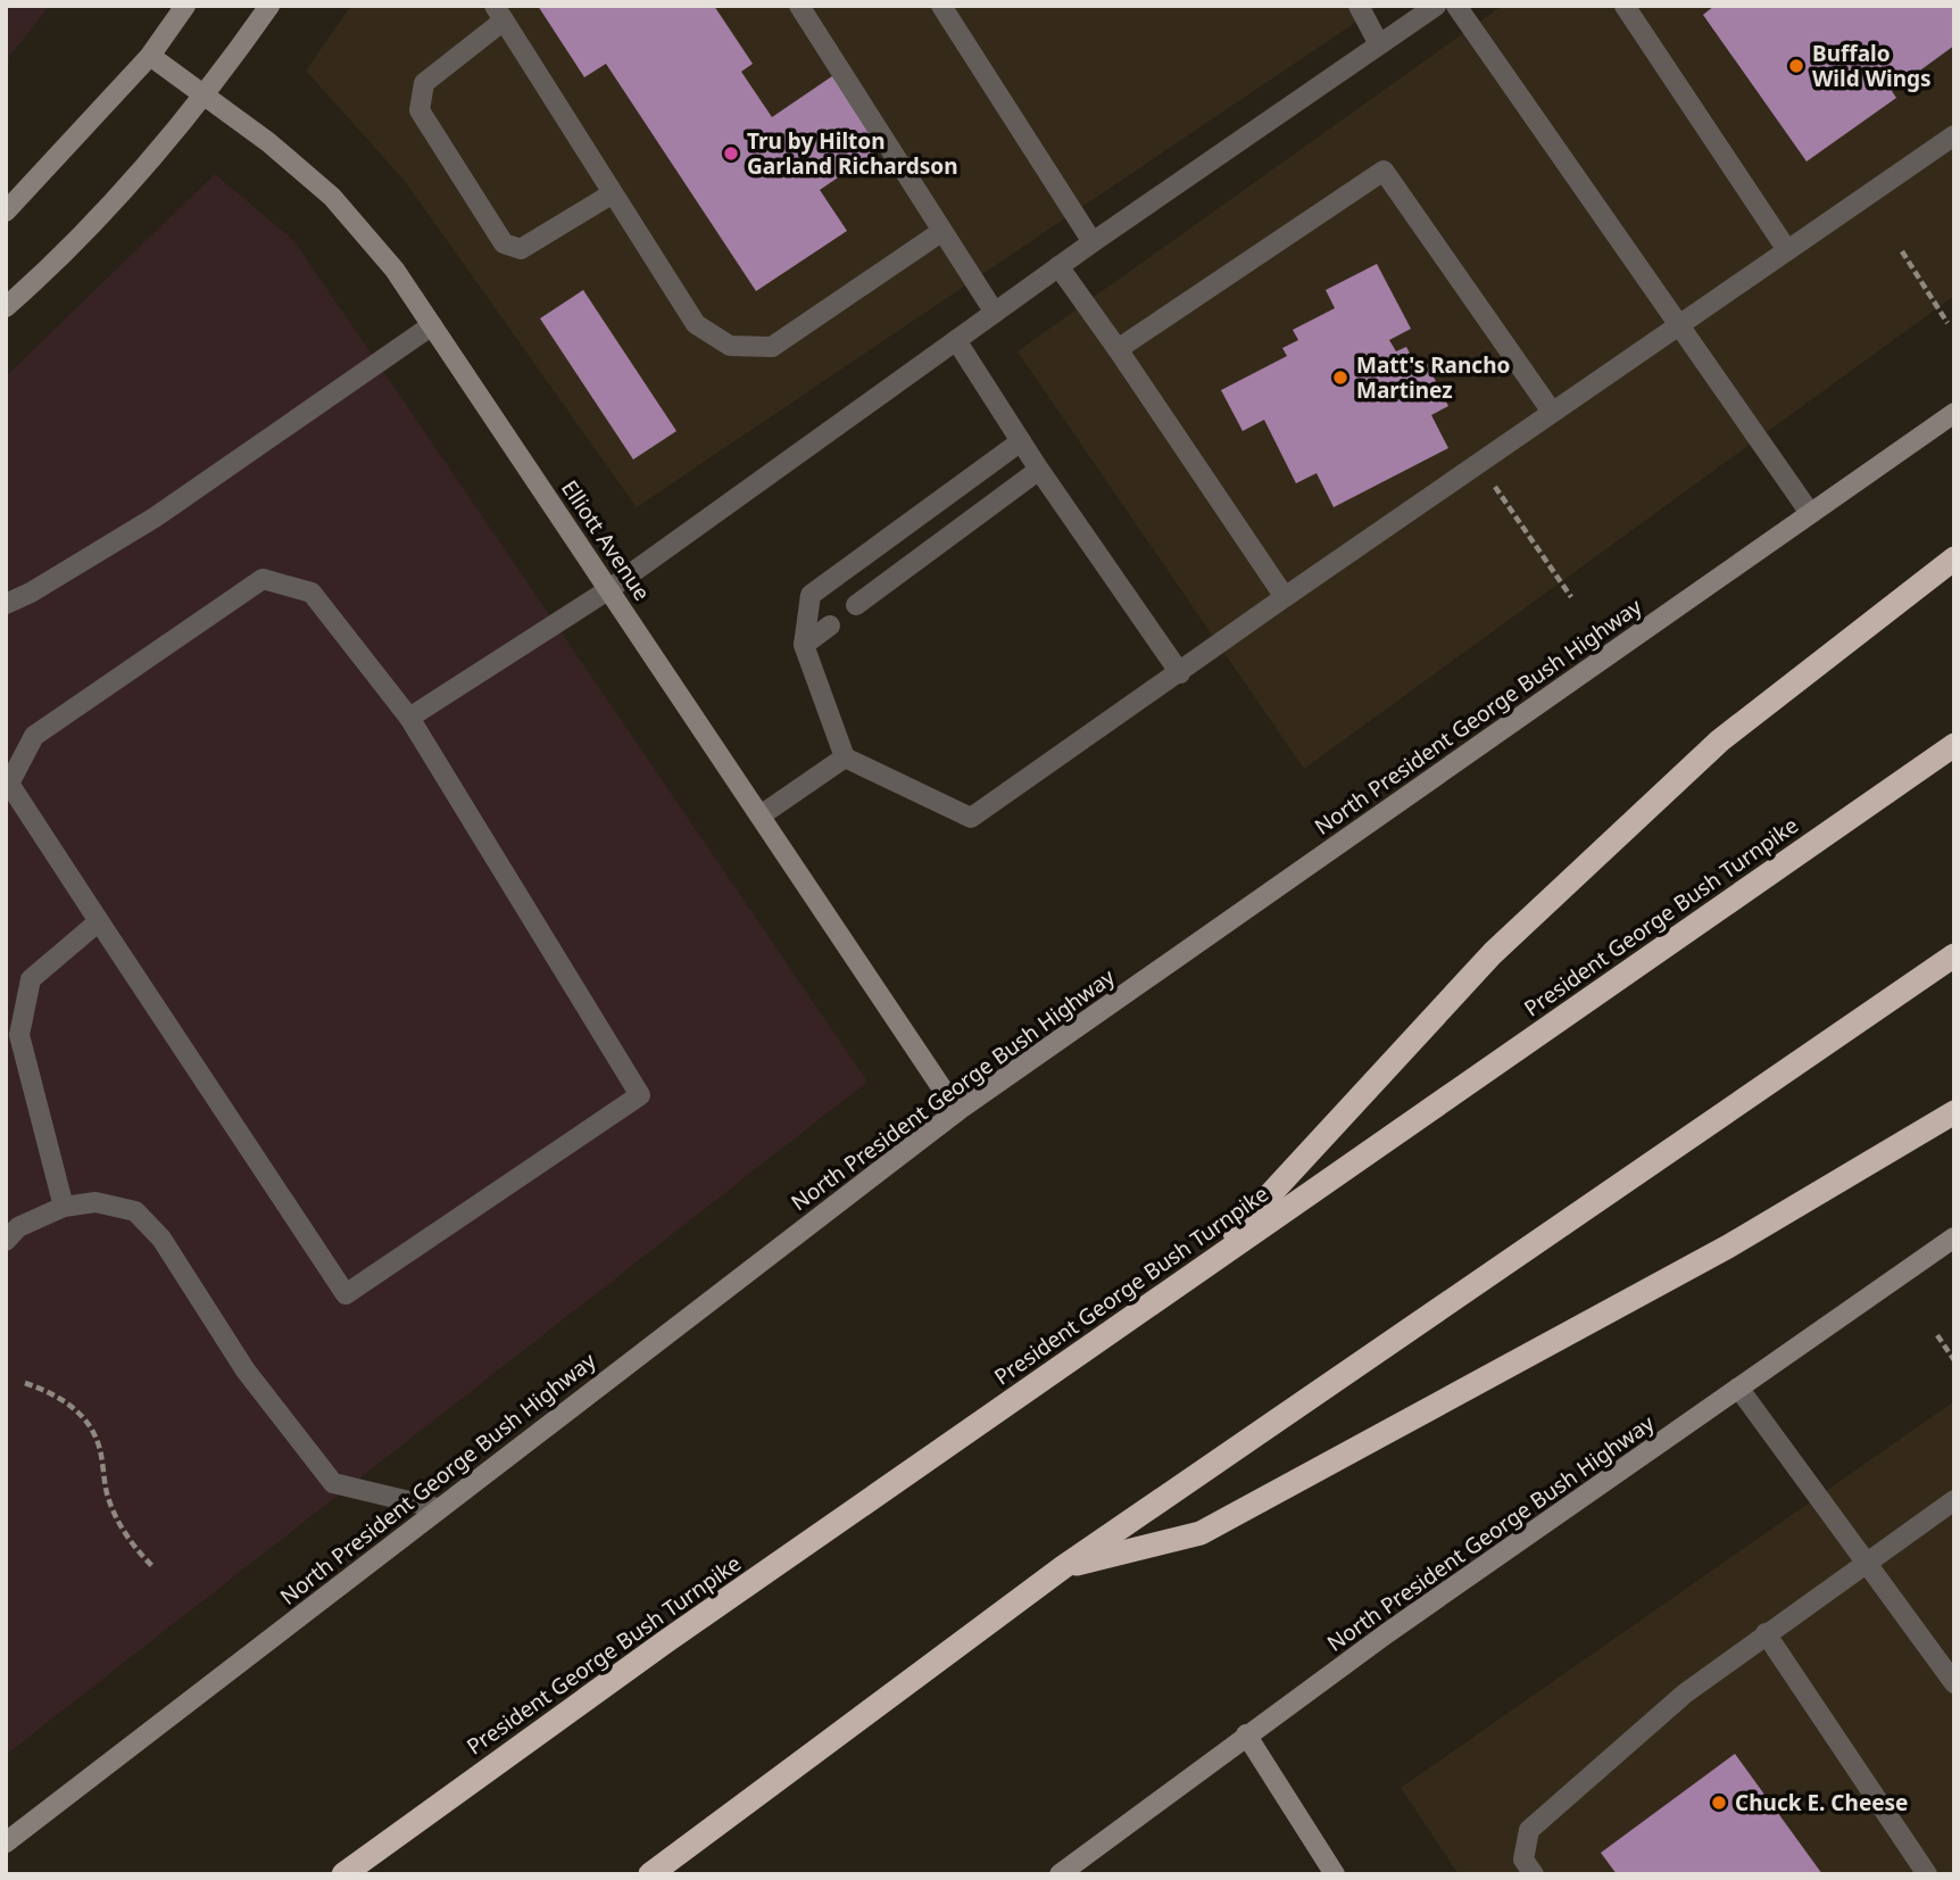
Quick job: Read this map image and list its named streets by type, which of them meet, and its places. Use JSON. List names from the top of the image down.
{
  "streets": {
    "highway": ["President George Bush Turnpike"],
    "main road": ["Elliott Avenue", "North President George Bush Highway"]
  },
  "crossings": [
    ["Elliott Avenue", "North President George Bush Highway"]
  ],
  "places": [
    "Buffalo Wild Wings",
    "Tru by Hilton Garland Richardson",
    "Matt's Rancho Martinez",
    "Chuck E. Cheese"
  ]
}
